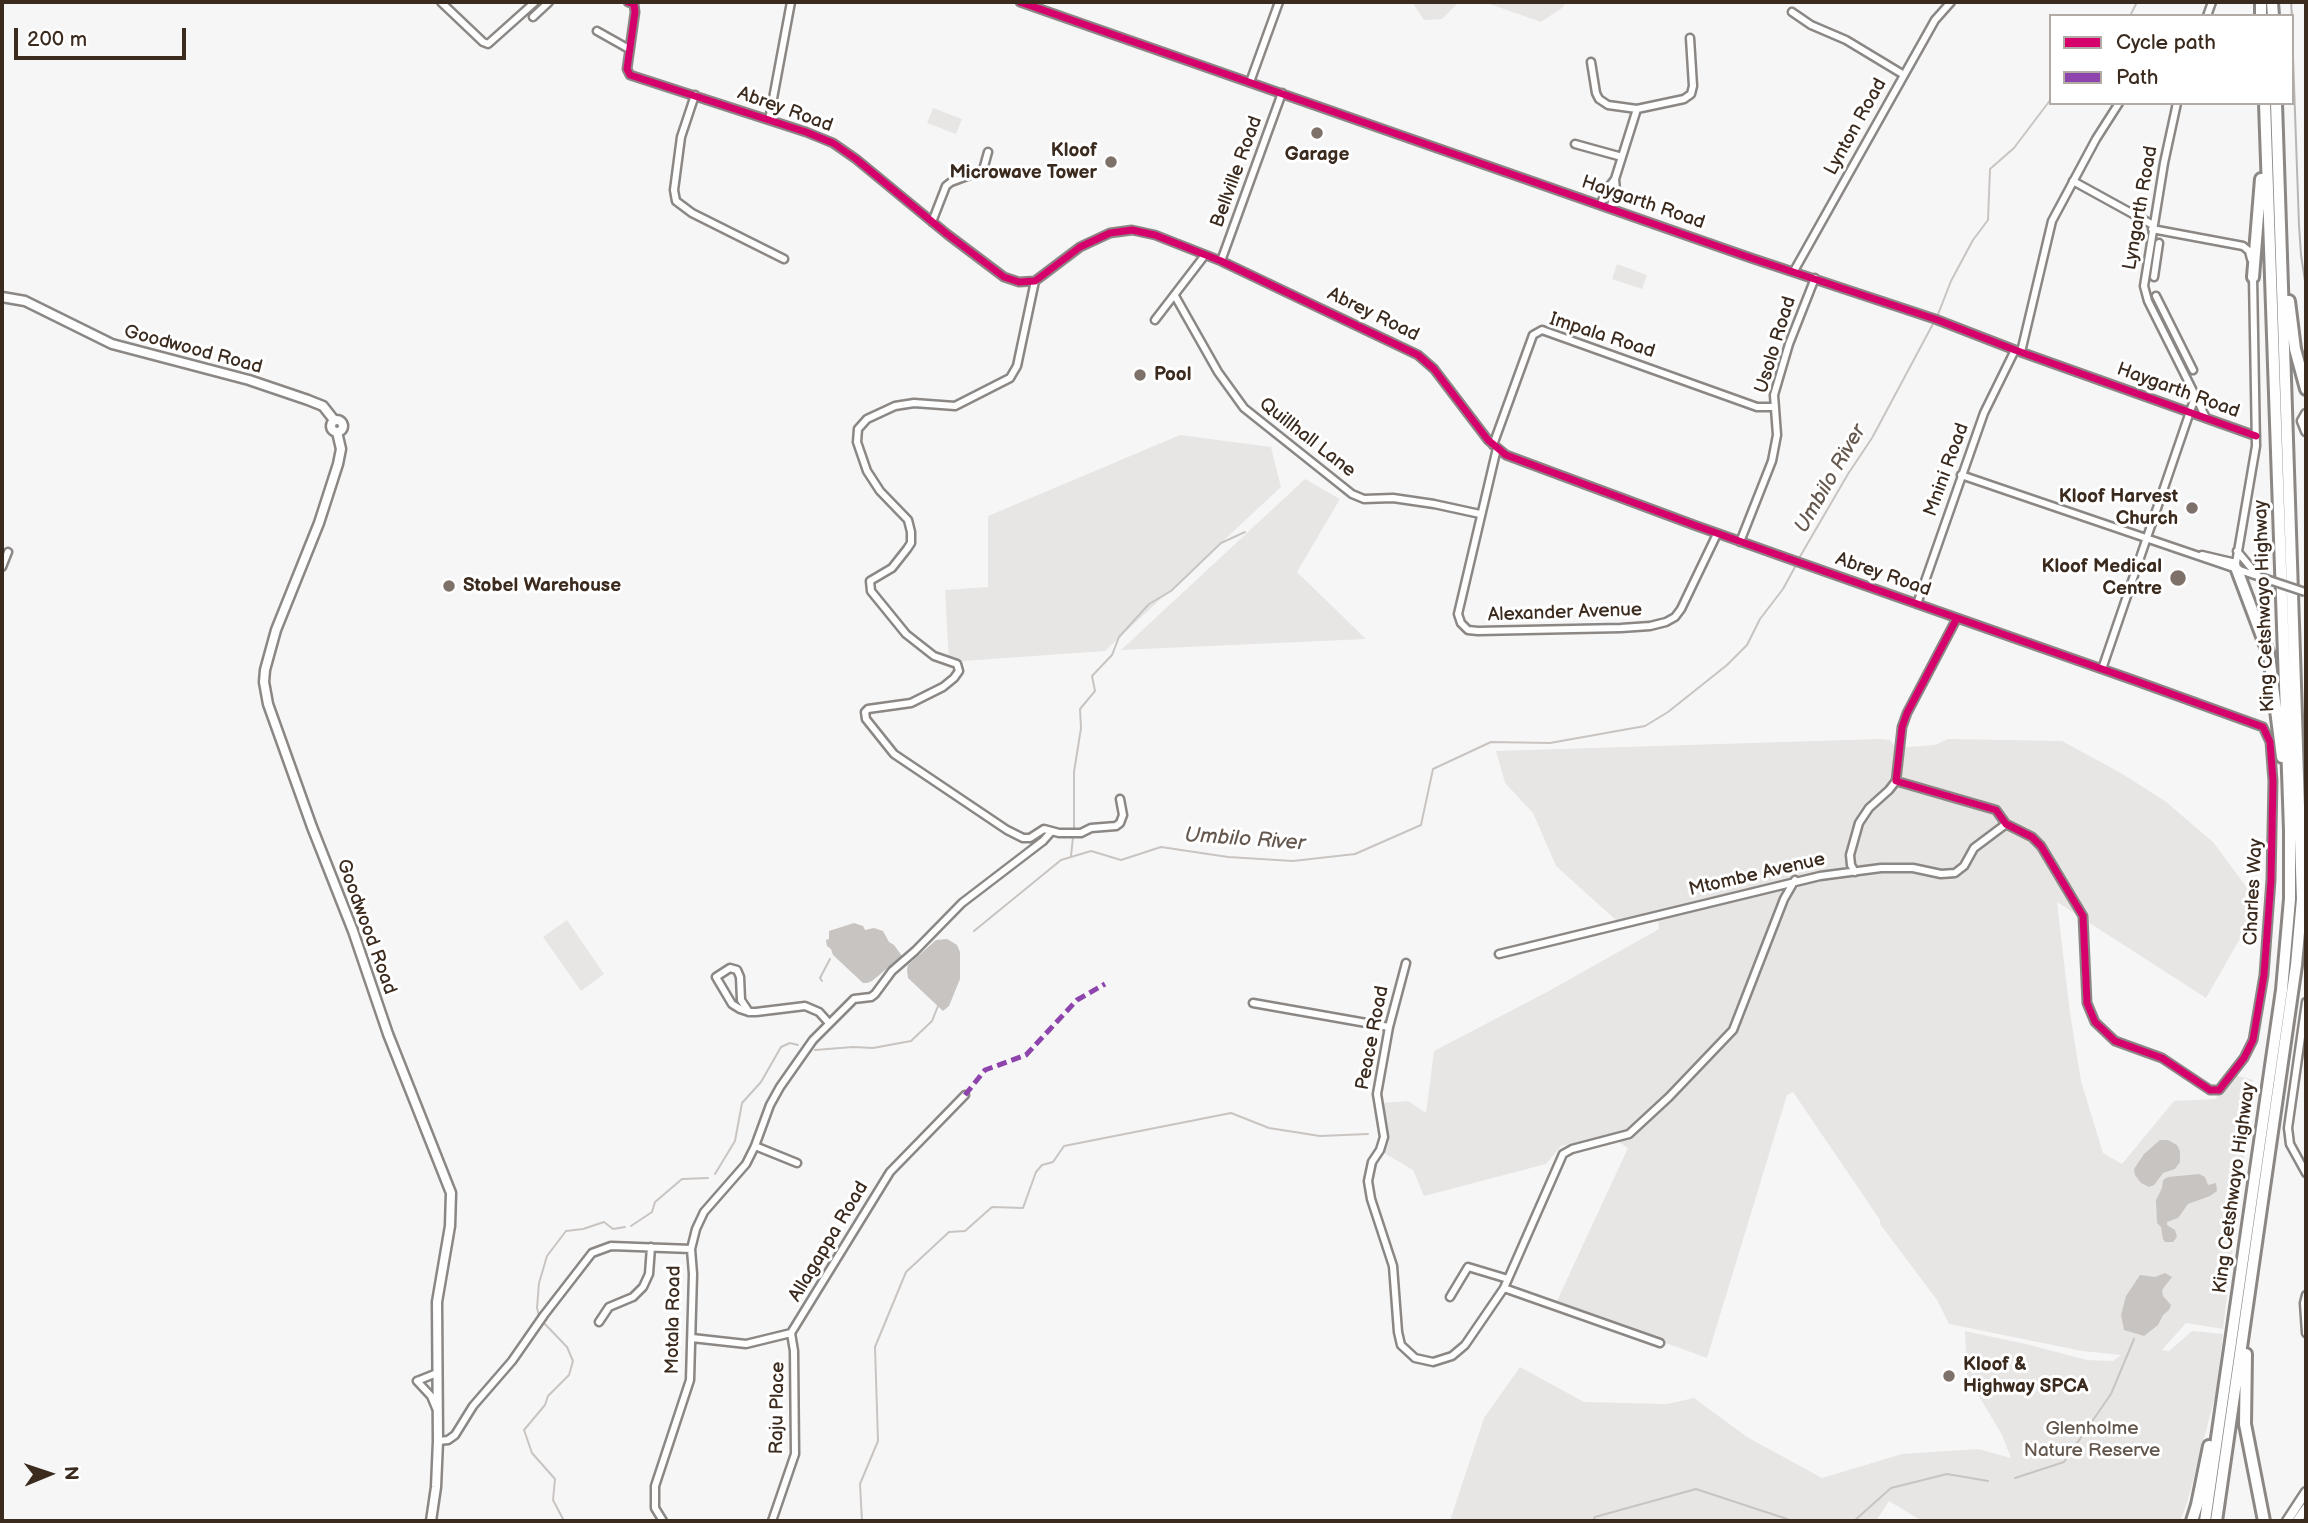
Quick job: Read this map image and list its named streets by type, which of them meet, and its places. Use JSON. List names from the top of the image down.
{
  "streets": {
    "highway": ["King Cetshwayo Highway"],
    "street": [
      "Abrey Road",
      "Lynton Road",
      "Bellville Road",
      "Haygarth Road",
      "Lyngarth Road",
      "Impala Road",
      "Usolo Road",
      "Goodwood Road",
      "Quillhall Lane",
      "Mnini Road",
      "Alexander Avenue",
      "Mtombe Avenue",
      "Charles Way",
      "Peace Road",
      "Allagappa Road",
      "Motala Road",
      "Raju Place"
    ]
  },
  "crossings": [
    ["Abrey Road", "Bellville Road"],
    ["Abrey Road", "Impala Road"],
    ["Abrey Road", "Usolo Road"],
    ["Abrey Road", "Mnini Road"],
    ["Abrey Road", "Alexander Avenue"],
    ["Abrey Road", "Charles Way"],
    ["Lynton Road", "Haygarth Road"],
    ["Bellville Road", "Haygarth Road"],
    ["Haygarth Road", "Lyngarth Road"],
    ["Haygarth Road", "Usolo Road"],
    ["Haygarth Road", "Mnini Road"],
    ["Impala Road", "Usolo Road"],
    ["Impala Road", "Alexander Avenue"],
    ["Goodwood Road", "Motala Road"],
    ["Quillhall Lane", "Alexander Avenue"],
    ["Mtombe Avenue", "Charles Way"],
    ["Mtombe Avenue", "Peace Road"],
    ["Allagappa Road", "Raju Place"]
  ],
  "water": ["Umbilo River"],
  "parks": ["Glenholme Nature Reserve"],
  "places": [
    "Garage",
    "Kloof Microwave Tower",
    "Pool",
    "Kloof Harvest Church",
    "Kloof Medical Centre",
    "Stobel Warehouse",
    "Kloof & Highway SPCA"
  ],
  "legend": ["Cycle path", "Path"],
  "scale_bar": "200 m",
  "north": "right"
}
